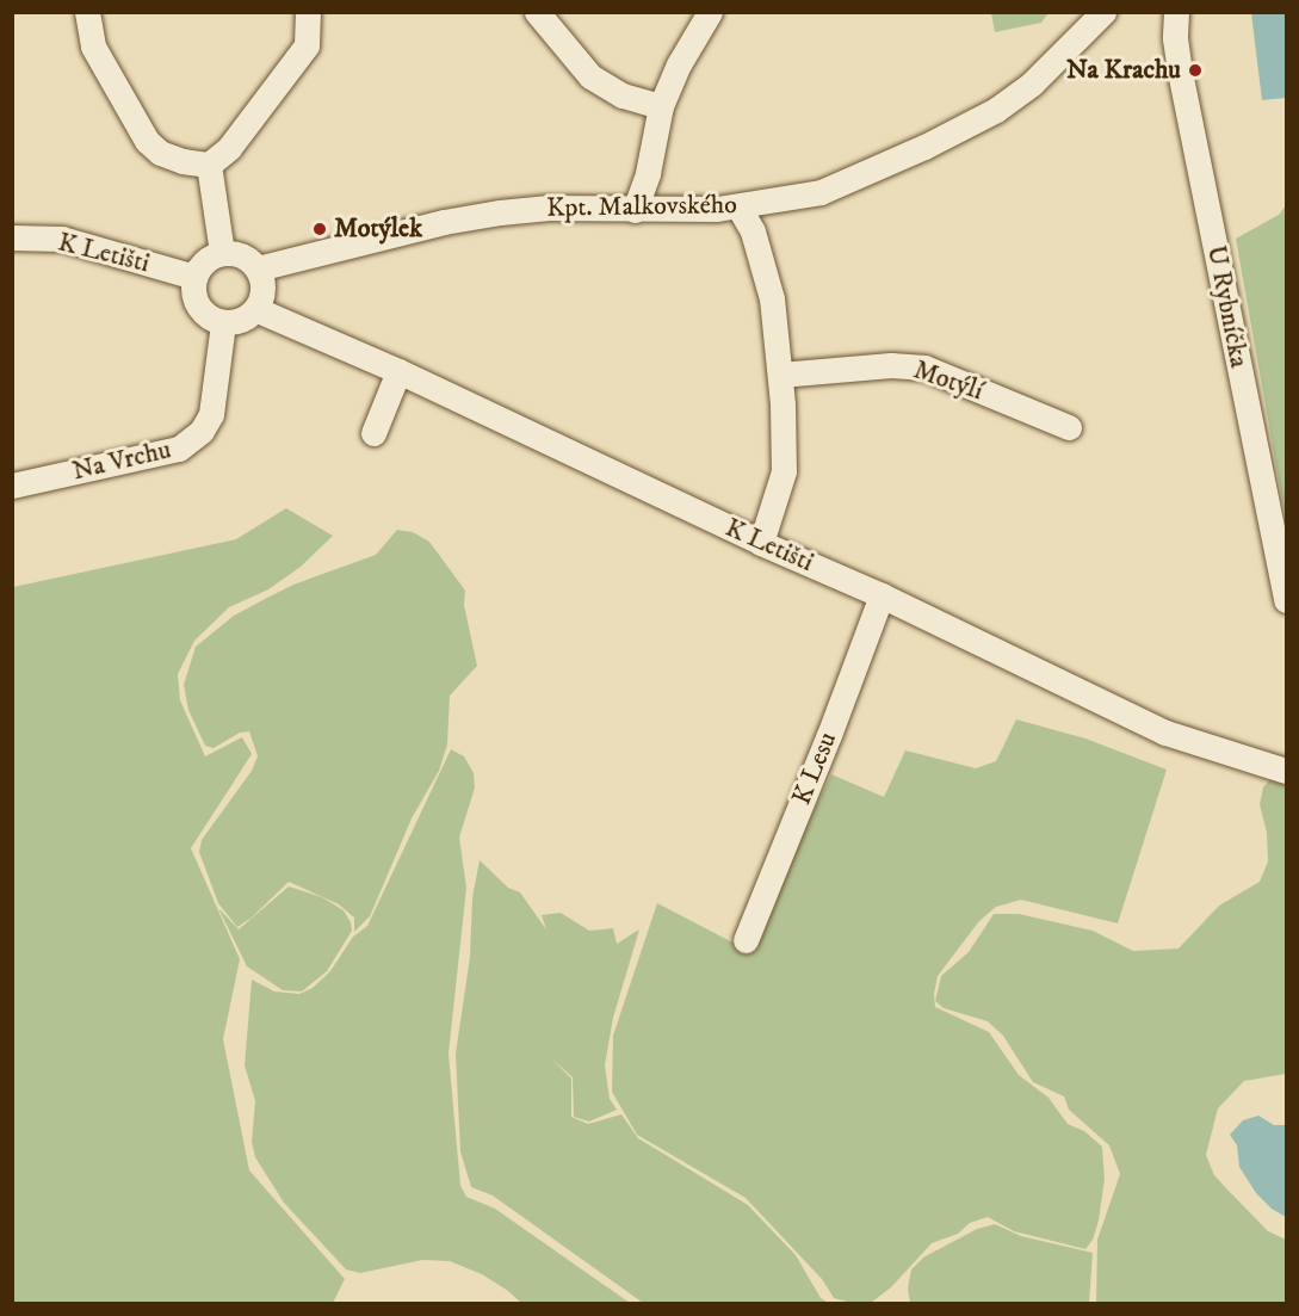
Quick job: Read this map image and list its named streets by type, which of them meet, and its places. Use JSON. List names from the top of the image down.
{
  "streets": {
    "street": [
      "Kpt. Malkovského",
      "K Letišti",
      "U Rybníčka",
      "Motýlí",
      "Na Vrchu",
      "K Lesu"
    ]
  },
  "crossings": [
    ["Kpt. Malkovského", "K Letišti"],
    ["Kpt. Malkovského", "Na Vrchu"],
    ["K Letišti", "Na Vrchu"],
    ["K Letišti", "K Lesu"]
  ],
  "places": ["Na Krachu", "Motýlek"]
}
